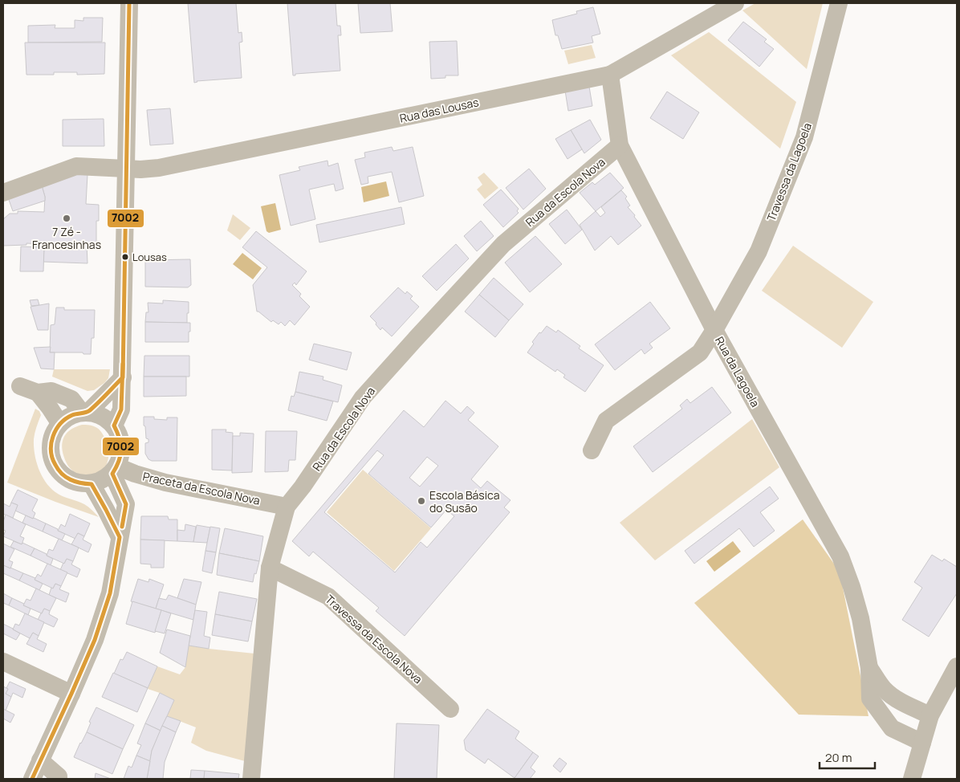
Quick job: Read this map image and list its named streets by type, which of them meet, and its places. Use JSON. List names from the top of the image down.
{
  "streets": {
    "street": [
      "Rua das Lousas",
      "Travessa da Lagoela",
      "Rua da Escola Nova",
      "Rua da Lagoela",
      "Praceta da Escola Nova",
      "Travessa da Escola Nova"
    ]
  },
  "crossings": [
    ["Rua das Lousas", "Rua da Lagoela"],
    ["Travessa da Lagoela", "Rua da Lagoela"],
    ["Rua da Escola Nova", "Rua da Lagoela"],
    ["Rua da Escola Nova", "Praceta da Escola Nova"],
    ["Rua da Escola Nova", "Travessa da Escola Nova"]
  ],
  "places": ["7 Zé - Francesinhas", "Lousas", "Escola Básica do Susão"],
  "lines": ["transit line 7002"],
  "scale_bar": "20 m"
}
